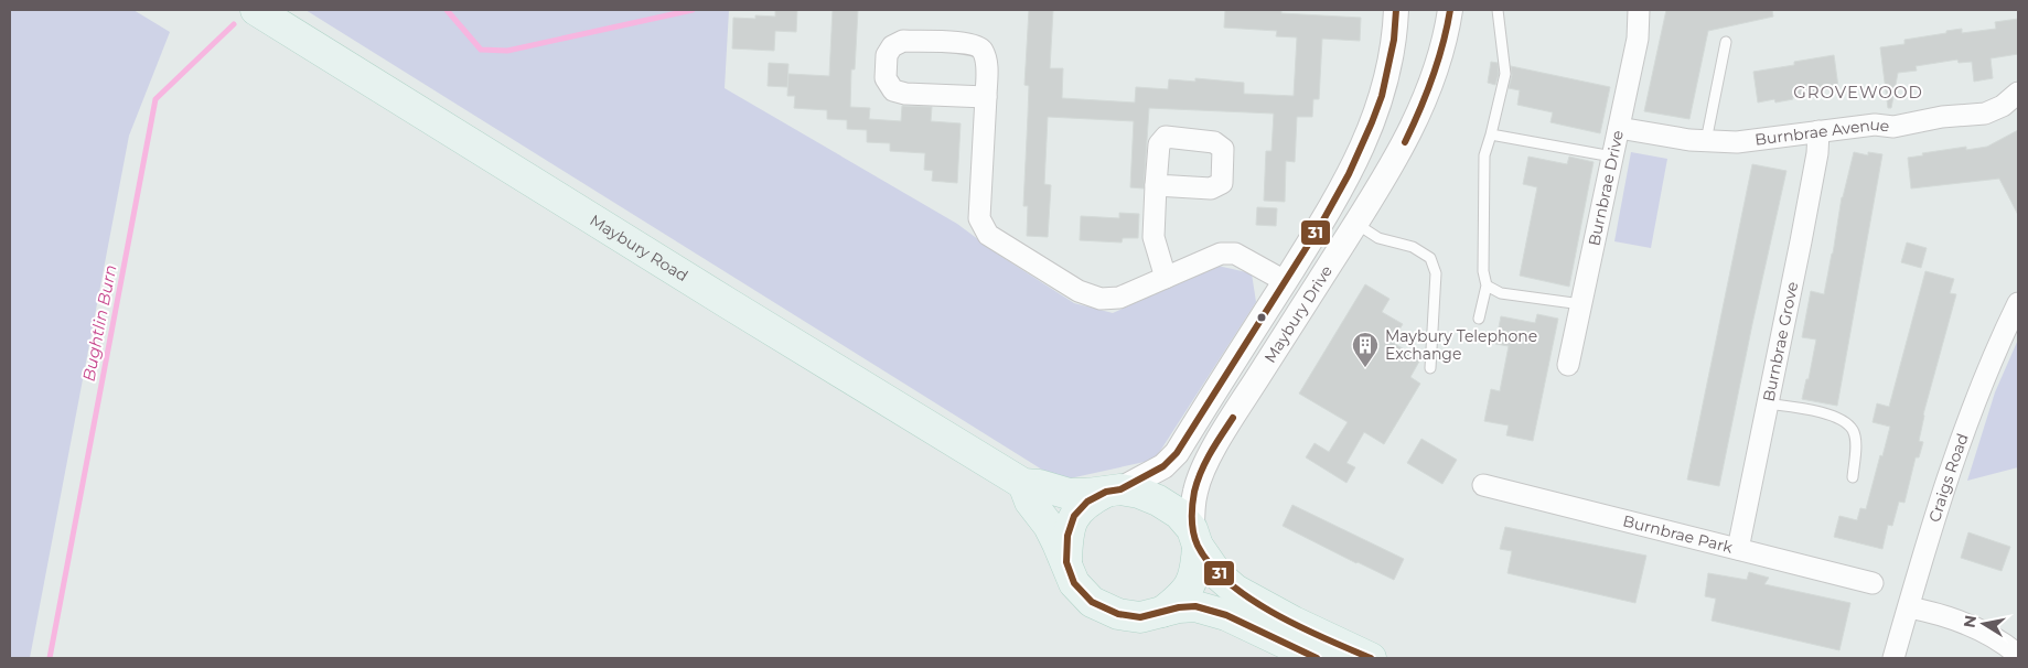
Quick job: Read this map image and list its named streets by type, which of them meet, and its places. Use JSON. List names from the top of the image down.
{
  "streets": {
    "main road": ["Maybury Road"],
    "street": [
      "Burnbrae Avenue",
      "Burnbrae Drive",
      "Maybury Drive",
      "Burnbrae Grove",
      "Craigs Road",
      "Burnbrae Park"
    ]
  },
  "crossings": [
    ["Burnbrae Avenue", "Burnbrae Drive"],
    ["Burnbrae Avenue", "Burnbrae Grove"],
    ["Maybury Road", "Maybury Drive"],
    ["Burnbrae Grove", "Burnbrae Park"]
  ],
  "districts": ["GROVEWOOD"],
  "water": ["Bughtlin Burn"],
  "places": {
    "building": ["Maybury Telephone Exchange"]
  },
  "lines": ["transit line 31"],
  "north": "left"
}
